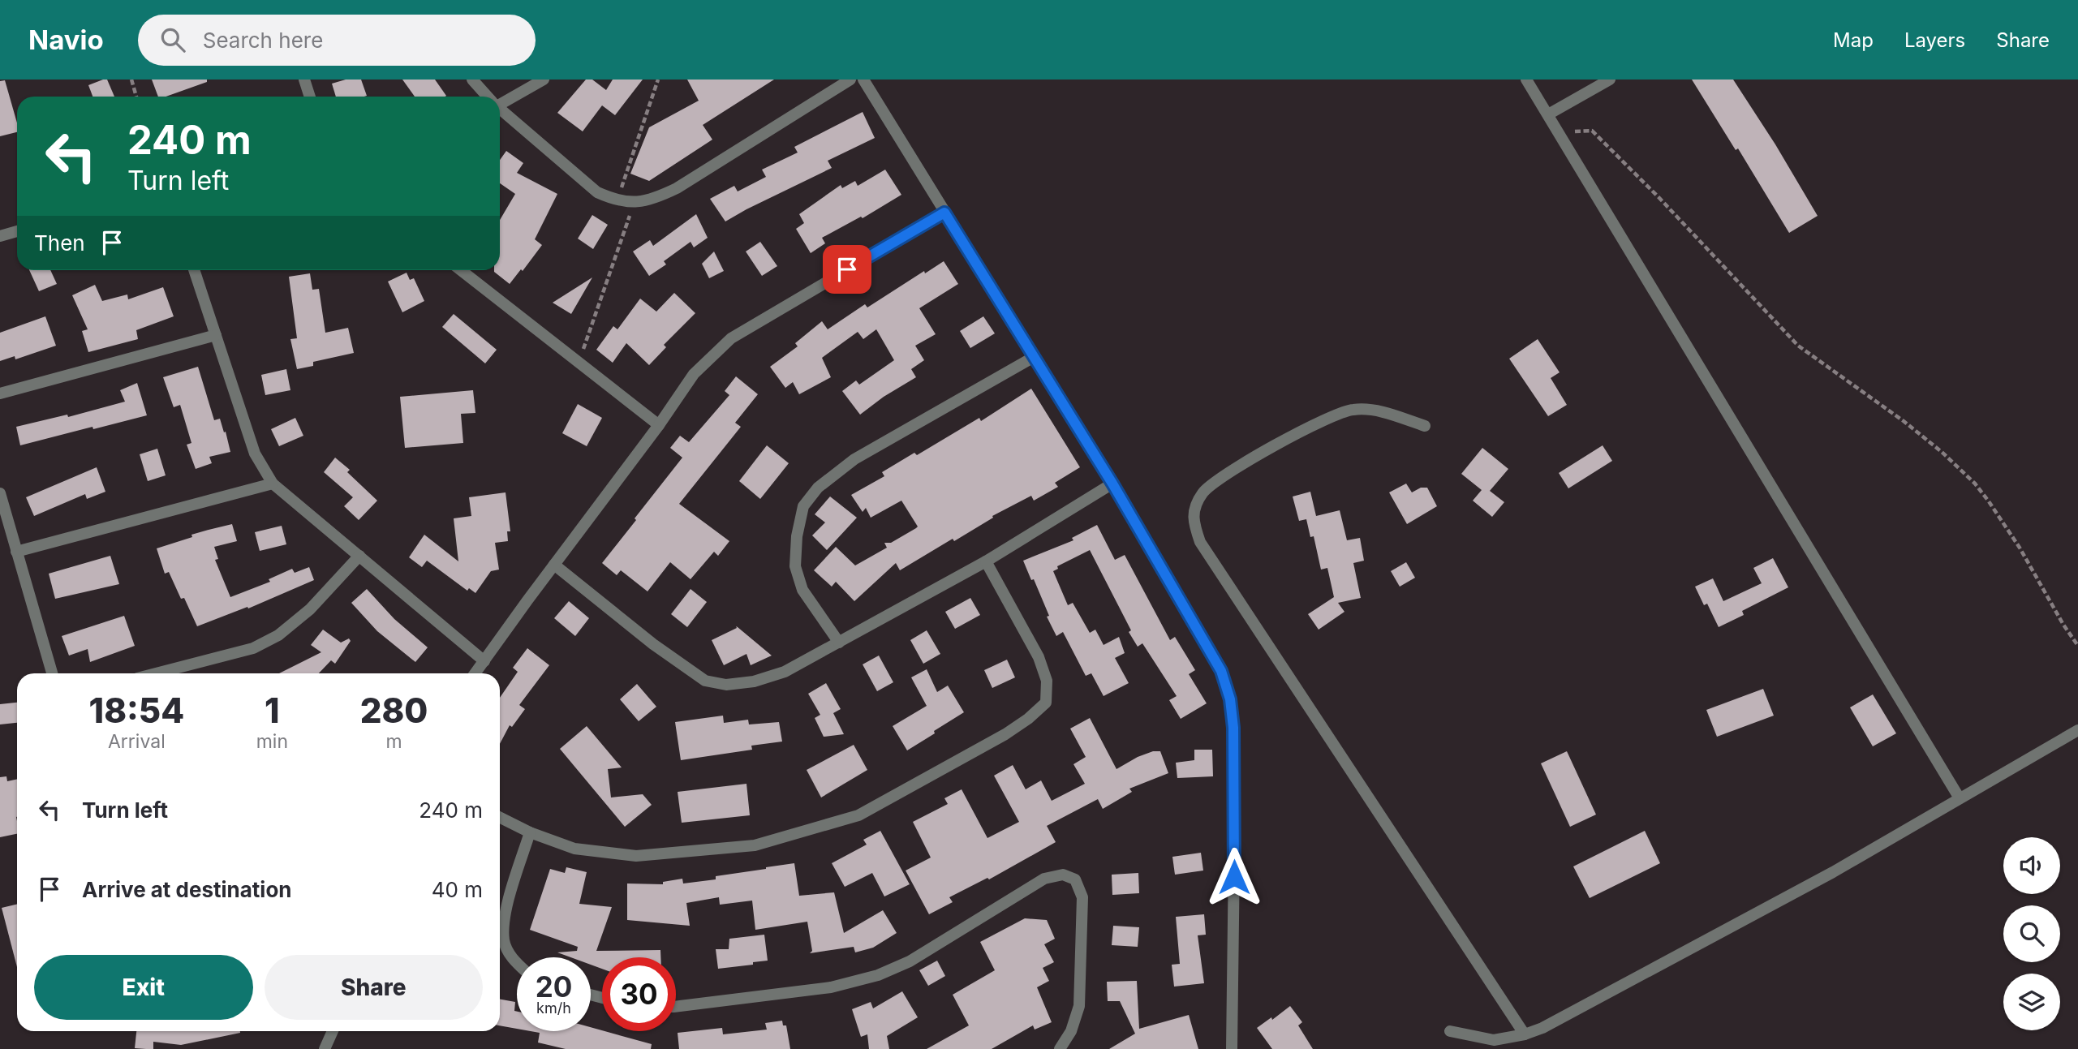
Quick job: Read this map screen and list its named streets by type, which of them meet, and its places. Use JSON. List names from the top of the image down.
{
  "page": {
    "header": "Navio",
    "search": "Search here",
    "nav": ["Map", "Layers", "Share"],
    "turn": ["240 m", "Turn left"],
    "then": "Then",
    "eta": [
      "18:54",
      "Arrival",
      "1",
      "min",
      "280",
      "m"
    ],
    "list": [
      {
        "name": "Turn left",
        "value": "240 m"
      },
      {
        "name": "Arrive at destination",
        "value": "40 m"
      }
    ],
    "buttons": ["Exit", "Share"],
    "speed": "20 km/h",
    "limit": "30"
  }
}
